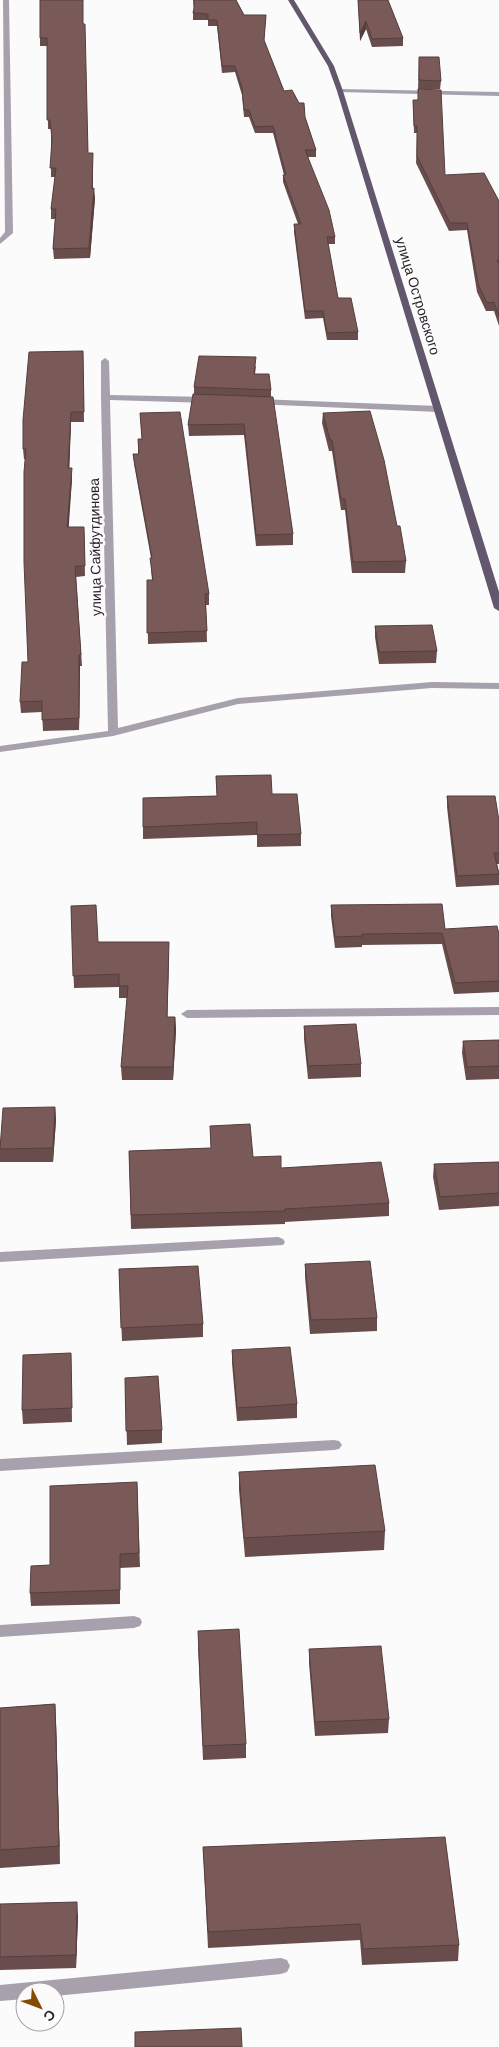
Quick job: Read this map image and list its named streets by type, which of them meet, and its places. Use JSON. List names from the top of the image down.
{
  "streets": {
    "main road": ["улица Островского"],
    "street": ["улица Сайфутдинова"]
  },
  "north": "bottom right"
}
